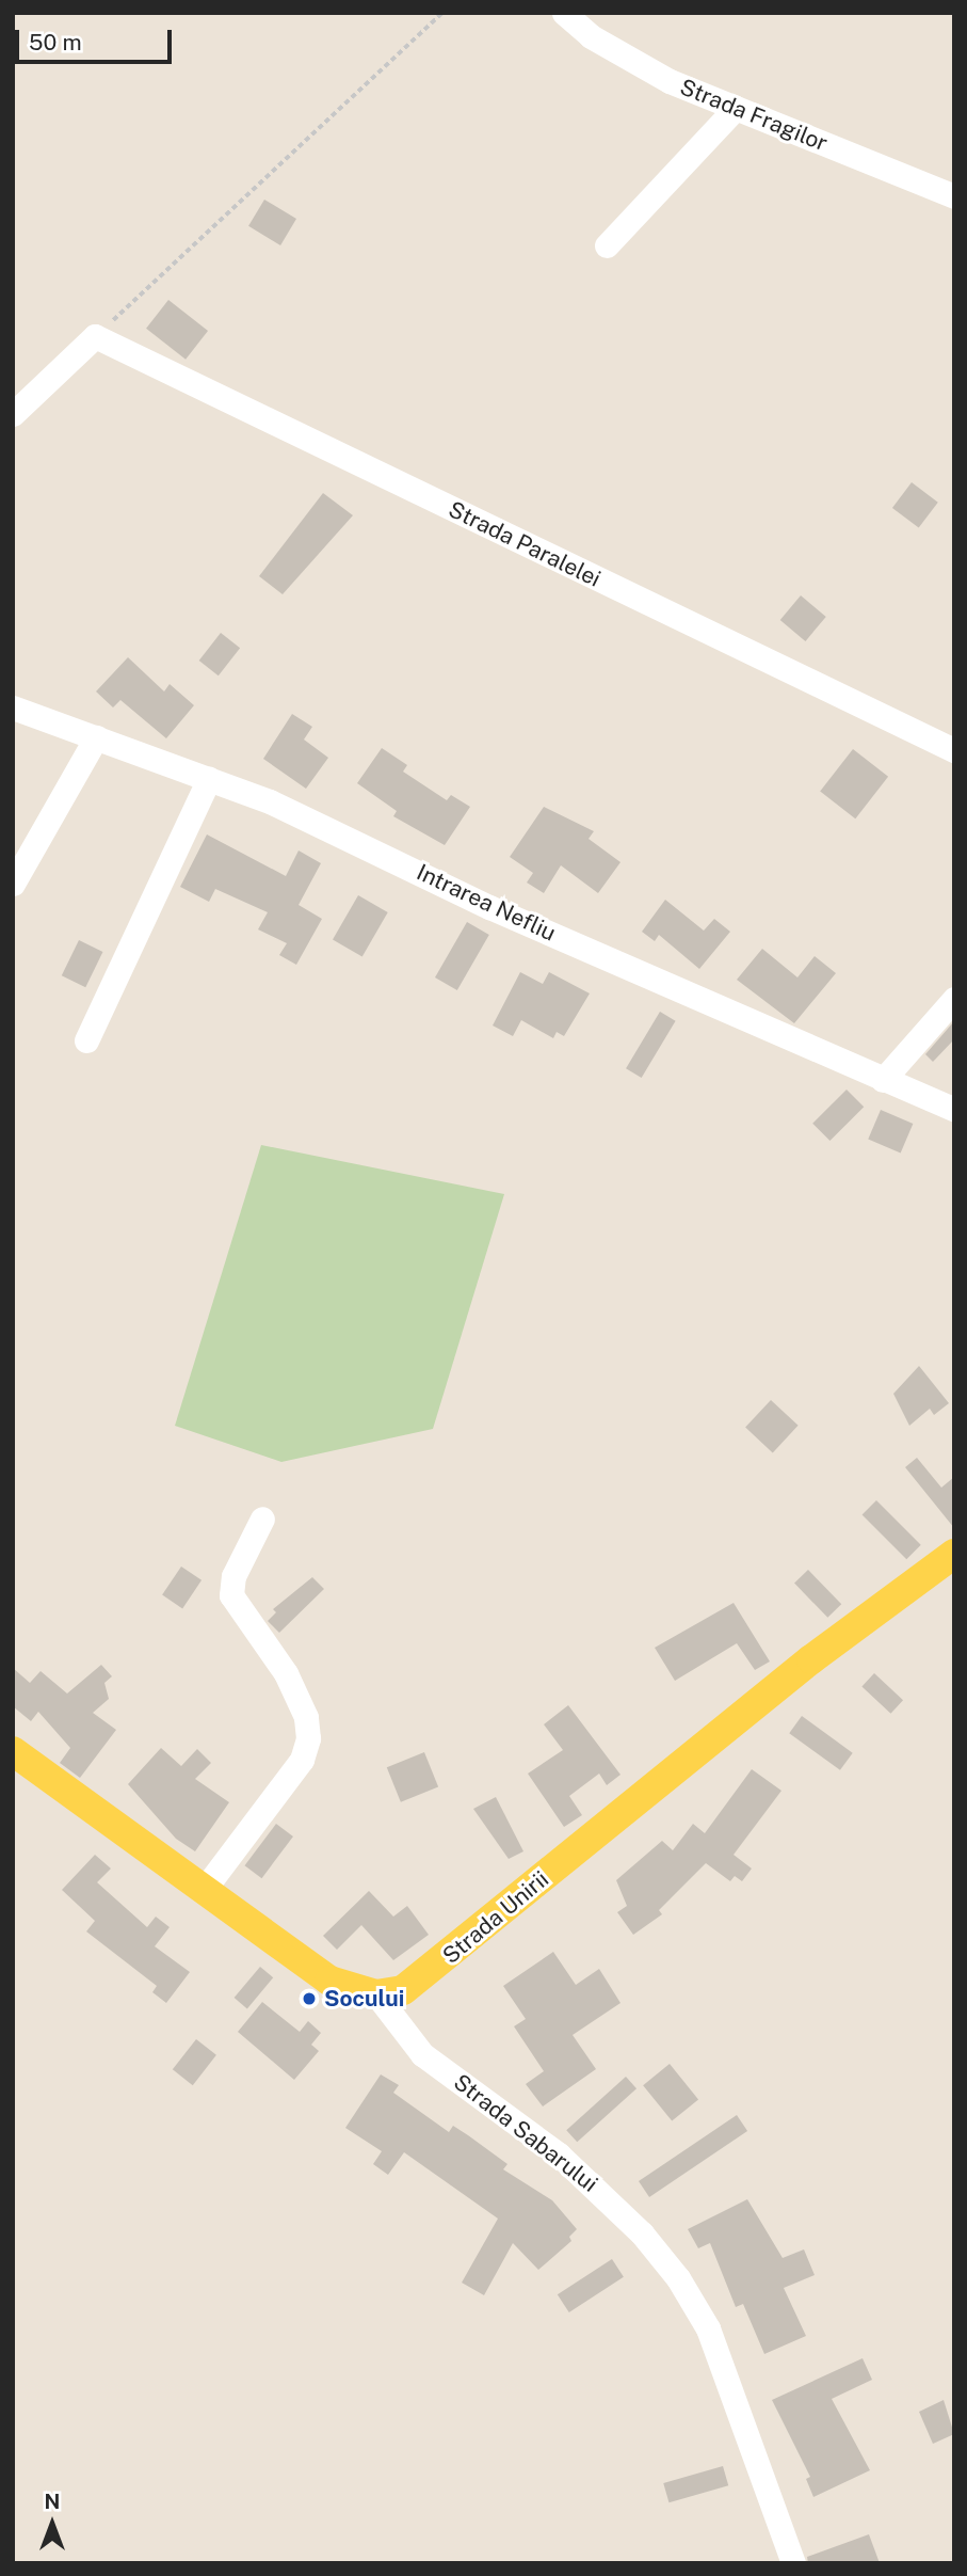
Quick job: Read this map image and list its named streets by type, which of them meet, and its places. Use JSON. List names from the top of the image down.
{
  "streets": {
    "main road": ["Strada Unirii"],
    "street": [
      "Strada Fragilor",
      "Strada Paralelei",
      "Intrarea Nefliu",
      "Strada Sabarului"
    ]
  },
  "crossings": [
    ["Strada Unirii", "Strada Sabarului"]
  ],
  "places": ["Socului"],
  "scale_bar": "50 m",
  "north": "top"
}
